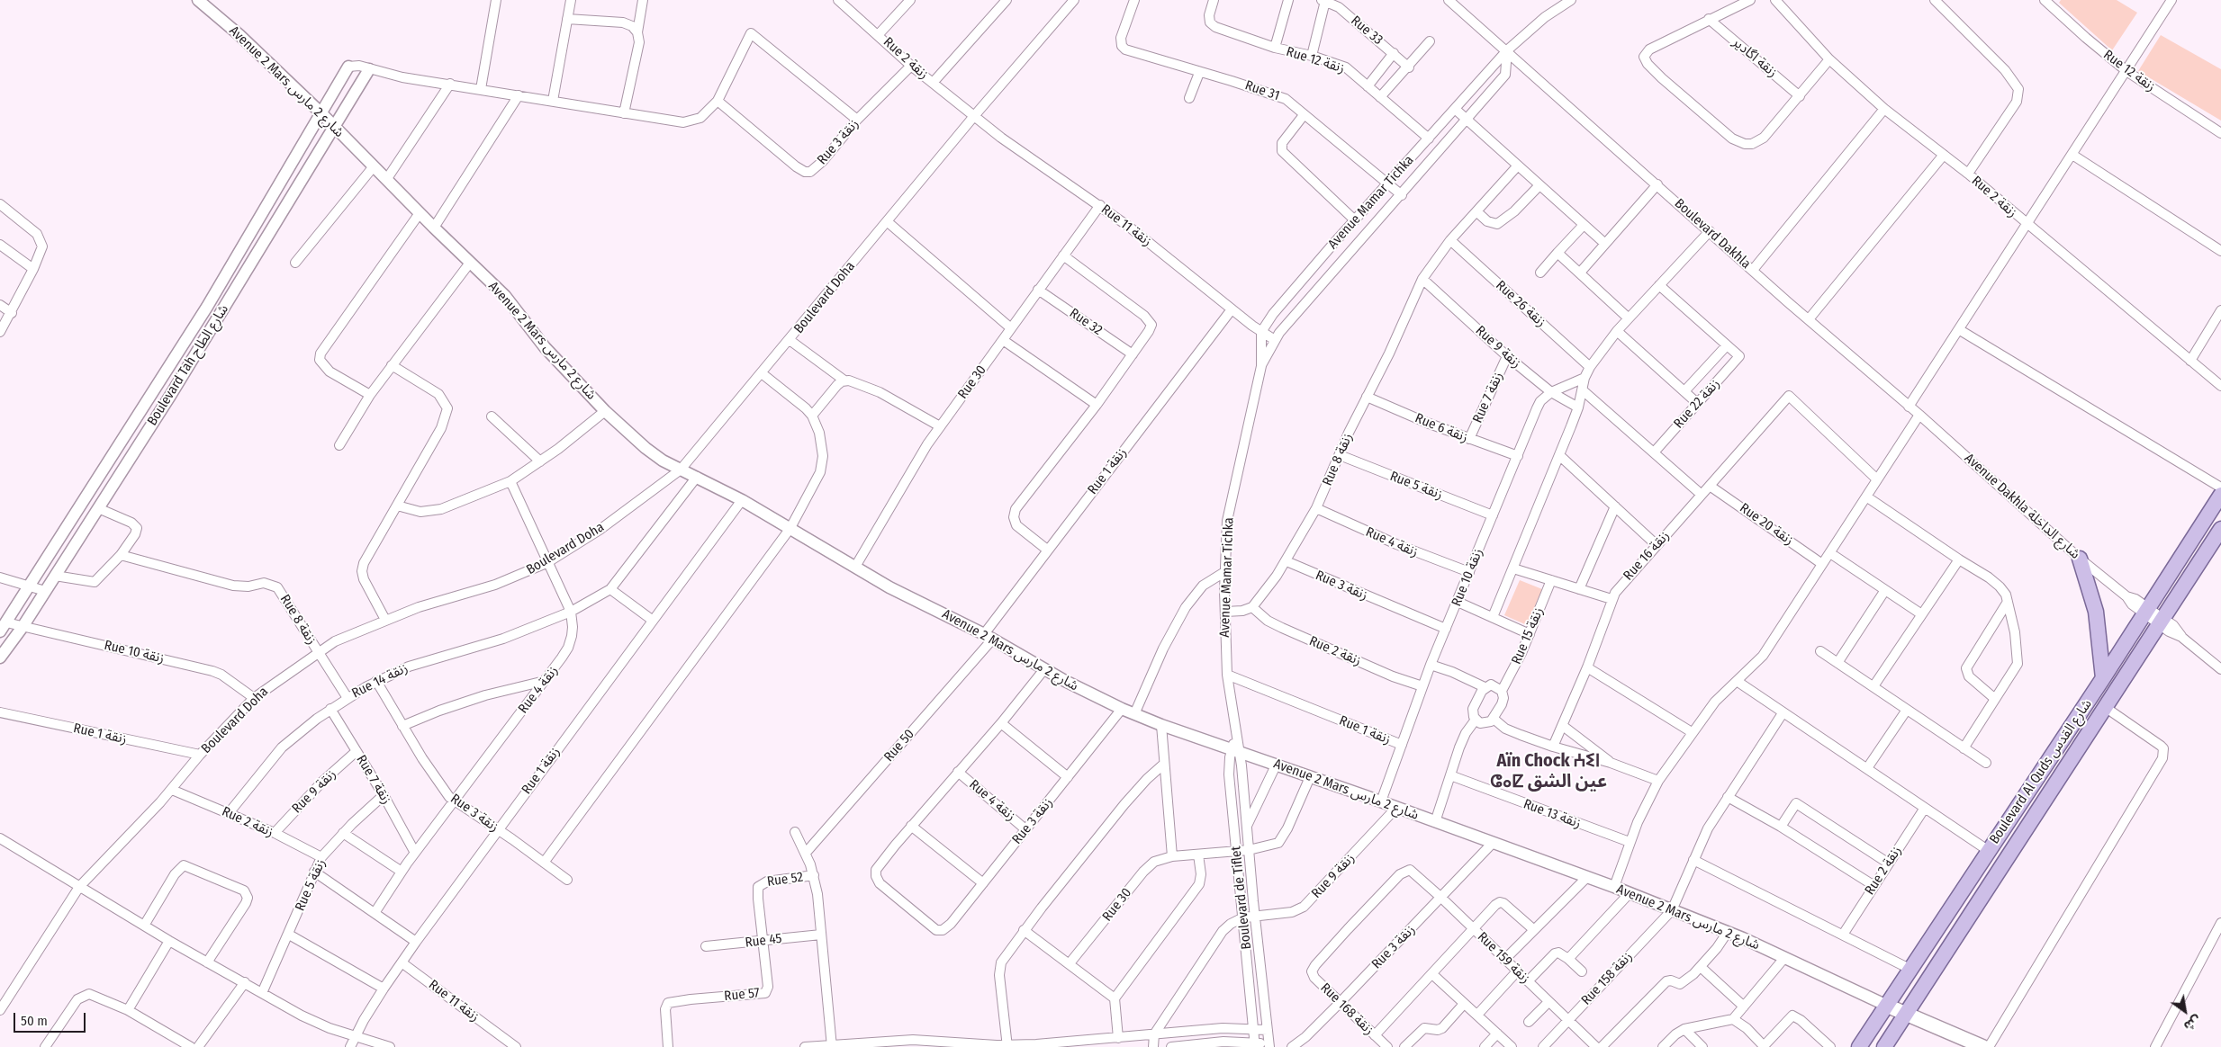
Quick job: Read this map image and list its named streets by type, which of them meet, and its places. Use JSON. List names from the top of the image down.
{
  "streets": {
    "main road": ["Avenue 2 Mars شارع 2 مارس", "Boulevard Al Quds شارع القدس"],
    "street": [
      "Rue 33",
      "زنقة اگادير",
      "Rue 2 زنقة",
      "Rue 12 زنقة",
      "Rue 31",
      "Rue 3 زنقة",
      "Avenue Mamar Tichka",
      "Rue 11 زنقة",
      "Boulevard Dakhla",
      "Boulevard Doha",
      "Rue 26 زنقة",
      "Rue 32",
      "Rue 9 زنقة",
      "Boulevard Tah شارع الطاح",
      "Rue 30",
      "Rue 7 زنقة",
      "Rue 22 زنقة",
      "Rue 6 زنقة",
      "Rue 8 زنقة",
      "Rue 1 زنقة",
      "Rue 5 زنقة",
      "Avenue Dakhla شارع الداخلة",
      "Rue 20 زنقة",
      "Rue 4 زنقة",
      "Rue 16 زنقة",
      "Rue 10 زنقة",
      "Rue 15 زنقة",
      "Rue 14 زنقة",
      "Rue 50",
      "Rue 13 زنقة",
      "Rue 52",
      "Boulevard de Tiflet",
      "Rue 45",
      "Rue 159 زنقة",
      "Rue 158 زنقة",
      "Rue 57",
      "Rue 168 زنقة"
    ]
  },
  "crossings": [
    ["Rue 2 زنقة", "Rue 3 زنقة"],
    ["Rue 2 زنقة", "Rue 11 زنقة"],
    ["Rue 2 زنقة", "Boulevard Doha"],
    ["Rue 2 زنقة", "Rue 9 زنقة"],
    ["Rue 2 زنقة", "Rue 8 زنقة"],
    ["Rue 2 زنقة", "Rue 5 زنقة"],
    ["Rue 2 زنقة", "Rue 10 زنقة"],
    ["Rue 2 زنقة", "Rue 14 زنقة"],
    ["Rue 12 زنقة", "Avenue Mamar Tichka"],
    ["Avenue 2 Mars شارع 2 مارس", "Rue 3 زنقة"],
    ["Avenue 2 Mars شارع 2 مارس", "Avenue Mamar Tichka"],
    ["Avenue 2 Mars شارع 2 مارس", "Boulevard Doha"],
    ["Avenue 2 Mars شارع 2 مارس", "Rue 9 زنقة"],
    ["Avenue 2 Mars شارع 2 مارس", "Boulevard Tah شارع الطاح"],
    ["Avenue 2 Mars شارع 2 مارس", "Rue 30"],
    ["Avenue 2 Mars شارع 2 مارس", "Rue 1 زنقة"],
    ["Avenue 2 Mars شارع 2 مارس", "Rue 10 زنقة"],
    ["Avenue 2 Mars شارع 2 مارس", "Rue 50"],
    ["Avenue 2 Mars شارع 2 مارس", "Boulevard Al Quds شارع القدس"],
    ["Avenue 2 Mars شارع 2 مارس", "Boulevard de Tiflet"],
    ["Avenue 2 Mars شارع 2 مارس", "Rue 158 زنقة"],
    ["Rue 31", "Avenue Mamar Tichka"],
    ["Rue 3 زنقة", "Rue 8 زنقة"],
    ["Rue 3 زنقة", "Rue 1 زنقة"],
    ["Rue 3 زنقة", "Rue 4 زنقة"],
    ["Rue 3 زنقة", "Rue 10 زنقة"],
    ["Rue 3 زنقة", "Rue 14 زنقة"],
    ["Rue 3 زنقة", "Rue 159 زنقة"],
    ["Rue 3 زنقة", "Rue 168 زنقة"],
    ["Avenue Mamar Tichka", "Rue 11 زنقة"],
    ["Avenue Mamar Tichka", "Boulevard Dakhla"],
    ["Avenue Mamar Tichka", "Rue 1 زنقة"],
    ["Avenue Mamar Tichka", "Boulevard de Tiflet"],
    ["Rue 11 زنقة", "Boulevard Doha"],
    ["Rue 11 زنقة", "Rue 30"],
    ["Rue 11 زنقة", "Rue 1 زنقة"],
    ["Boulevard Dakhla", "Avenue Dakhla شارع الداخلة"],
    ["Boulevard Doha", "Rue 8 زنقة"],
    ["Boulevard Doha", "Rue 1 زنقة"],
    ["Boulevard Doha", "Rue 10 زنقة"],
    ["Rue 26 زنقة", "Rue 8 زنقة"],
    ["Rue 32", "Rue 30"],
    ["Rue 9 زنقة", "Rue 7 زنقة"],
    ["Rue 9 زنقة", "Rue 8 زنقة"],
    ["Rue 9 زنقة", "Rue 10 زنقة"],
    ["Rue 9 زنقة", "Boulevard de Tiflet"],
    ["Boulevard Tah شارع الطاح", "Rue 10 زنقة"],
    ["Rue 30", "Boulevard de Tiflet"],
    ["Rue 7 زنقة", "Rue 6 زنقة"],
    ["Rue 7 زنقة", "Rue 5 زنقة"],
    ["Rue 7 زنقة", "Rue 4 زنقة"],
    ["Rue 7 زنقة", "Rue 14 زنقة"],
    ["Rue 6 زنقة", "Rue 8 زنقة"],
    ["Rue 6 زنقة", "Rue 10 زنقة"],
    ["Rue 8 زنقة", "Rue 5 زنقة"],
    ["Rue 8 زنقة", "Rue 4 زنقة"],
    ["Rue 8 زنقة", "Rue 14 زنقة"],
    ["Rue 1 زنقة", "Rue 10 زنقة"],
    ["Rue 1 زنقة", "Rue 50"],
    ["Rue 5 زنقة", "Rue 10 زنقة"],
    ["Avenue Dakhla شارع الداخلة", "Boulevard Al Quds شارع القدس"],
    ["Rue 20 زنقة", "Rue 16 زنقة"],
    ["Rue 4 زنقة", "Rue 10 زنقة"],
    ["Rue 4 زنقة", "Rue 14 زنقة"],
    ["Rue 52", "Rue 57"],
    ["Rue 45", "Rue 57"],
    ["Rue 159 زنقة", "Rue 158 زنقة"],
    ["Rue 159 زنقة", "Rue 168 زنقة"]
  ],
  "districts": ["Aïn Chock ⵄⵉⵏ ⵛⴰⵇ عين الشق"],
  "scale_bar": "50 m",
  "north": "bottom right"
}
